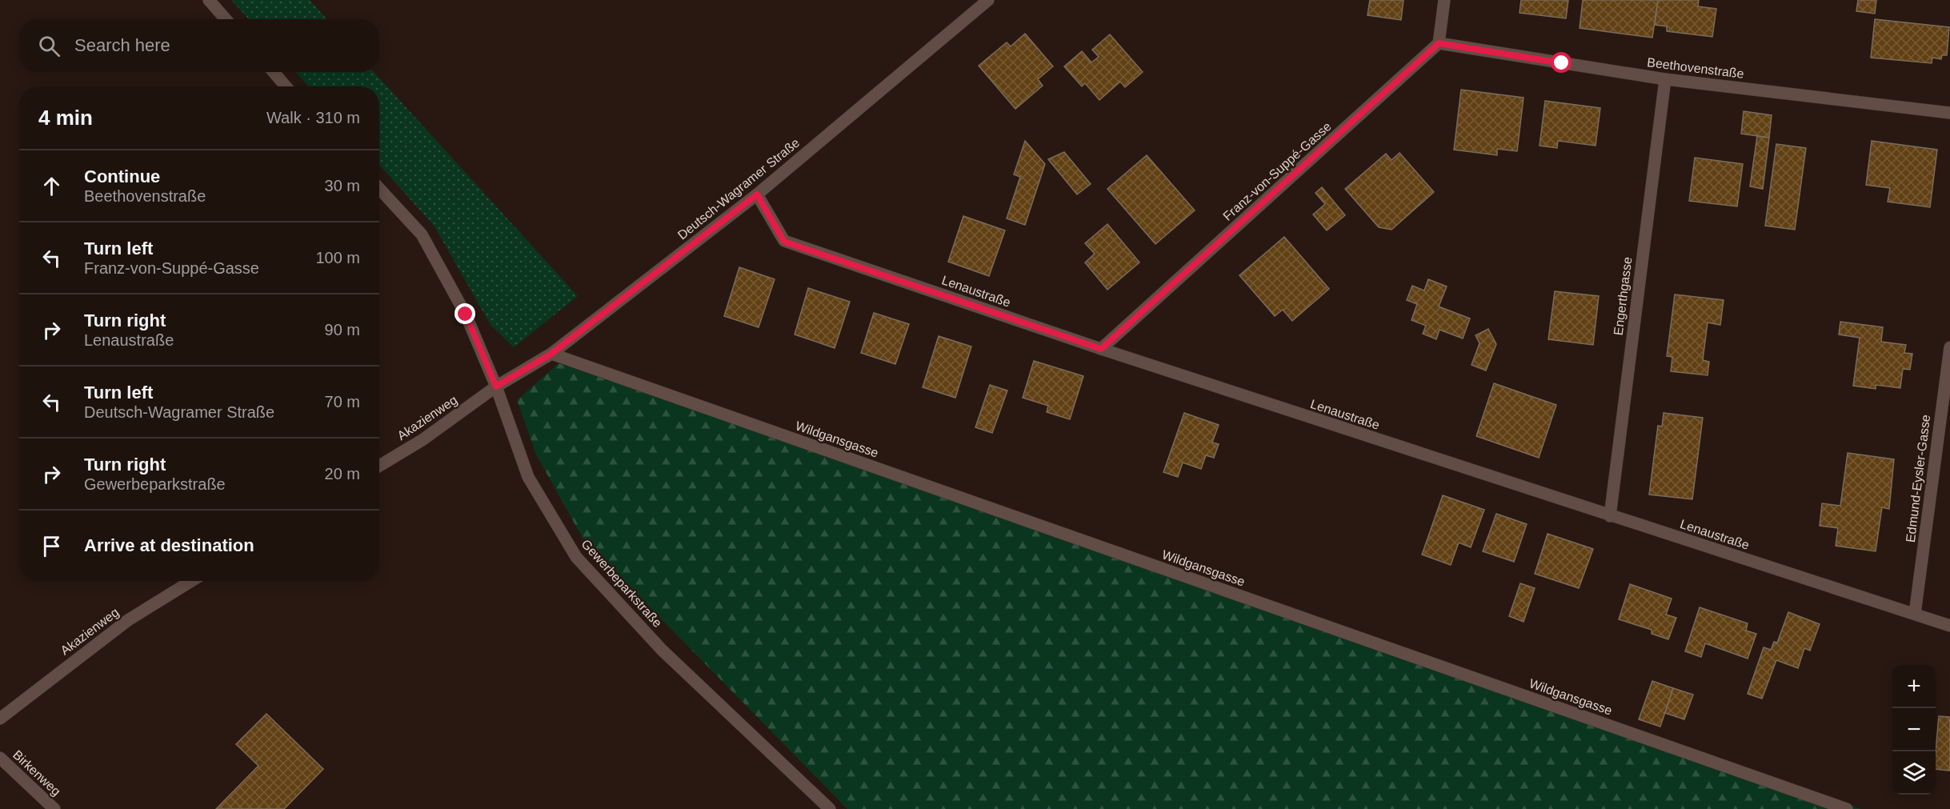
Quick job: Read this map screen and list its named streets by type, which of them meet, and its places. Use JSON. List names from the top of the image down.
{
  "streets": {
    "street": [
      "Beethovenstraße",
      "Franz-von-Suppé-Gasse",
      "Deutsch-Wagramer Straße",
      "Lenaustraße",
      "Engerthgasse",
      "Akazienweg",
      "Wildgansgasse",
      "Edmund-Eysler-Gasse",
      "Gewerbeparkstraße",
      "Birkenweg"
    ]
  },
  "crossings": [
    ["Beethovenstraße", "Franz-von-Suppé-Gasse"],
    ["Beethovenstraße", "Engerthgasse"],
    ["Franz-von-Suppé-Gasse", "Lenaustraße"],
    ["Deutsch-Wagramer Straße", "Lenaustraße"],
    ["Deutsch-Wagramer Straße", "Akazienweg"],
    ["Deutsch-Wagramer Straße", "Wildgansgasse"],
    ["Deutsch-Wagramer Straße", "Gewerbeparkstraße"],
    ["Lenaustraße", "Engerthgasse"],
    ["Lenaustraße", "Edmund-Eysler-Gasse"],
    ["Akazienweg", "Gewerbeparkstraße"]
  ],
  "page": {
    "search": "Search here",
    "heading": ["4 min", "Walk · 310 m"],
    "list": [
      ["Continue", "Beethovenstraße", "30 m"],
      ["Turn left", "Franz-von-Suppé-Gasse", "100 m"],
      ["Turn right", "Lenaustraße", "90 m"],
      ["Turn left", "Deutsch-Wagramer Straße", "70 m"],
      ["Turn right", "Gewerbeparkstraße", "20 m"],
      "Arrive at destination"
    ],
    "map_buttons": ["+", "−"]
  }
}
